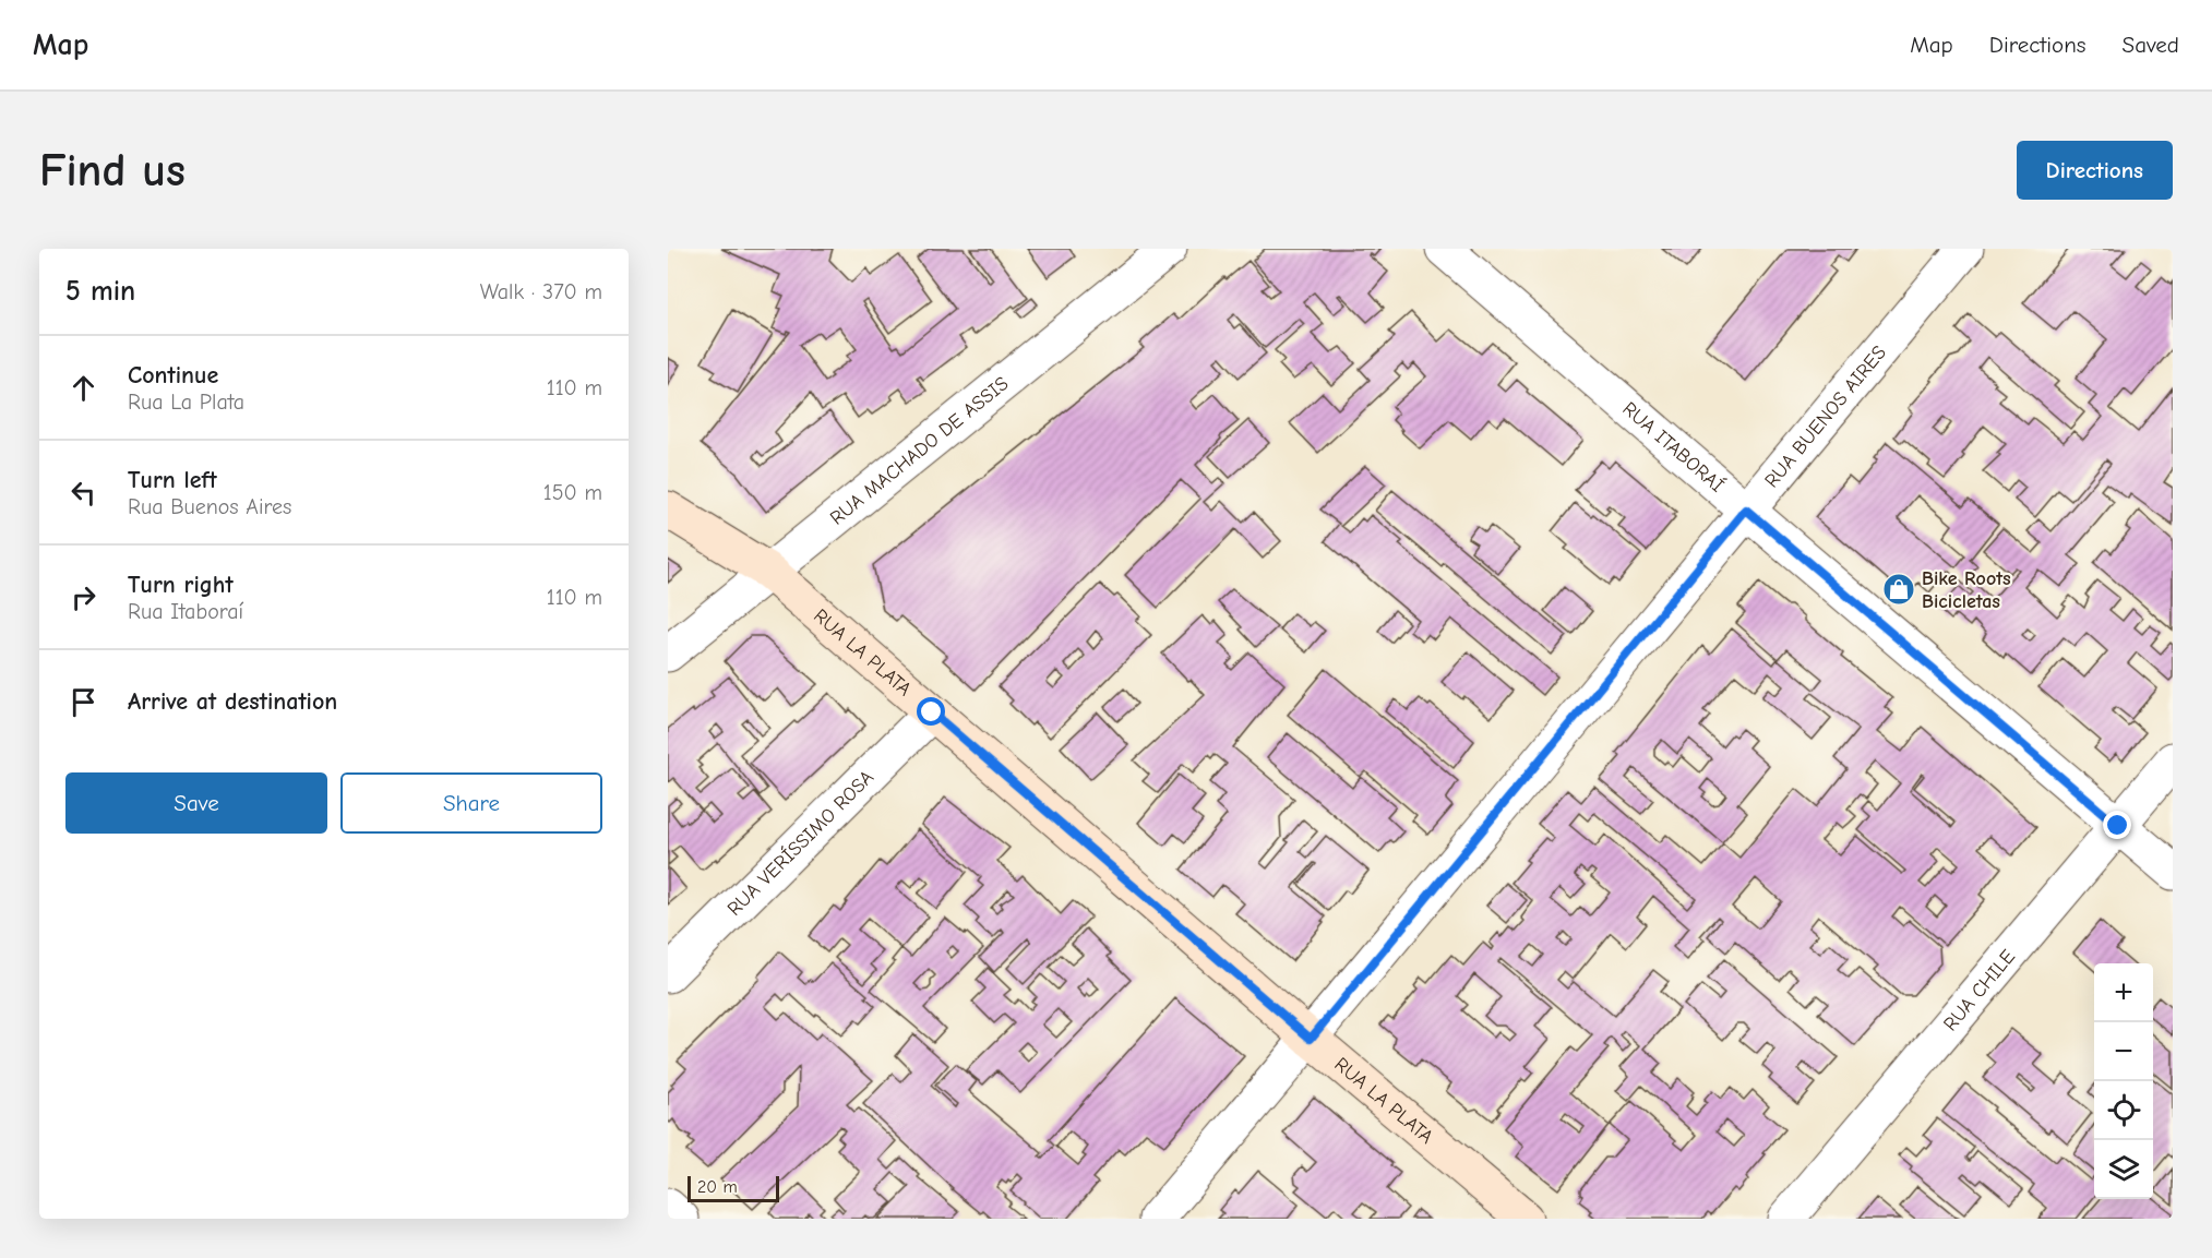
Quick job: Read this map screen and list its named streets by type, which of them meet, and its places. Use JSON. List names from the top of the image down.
{
  "streets": {
    "street": [
      "RUA BUENOS AIRES",
      "RUA ITABORAÍ",
      "RUA MACHADO DE ASSIS",
      "RUA LA PLATA",
      "RUA VERÍSSIMO ROSA",
      "RUA CHILE"
    ]
  },
  "crossings": [
    ["RUA BUENOS AIRES", "RUA ITABORAÍ"],
    ["RUA BUENOS AIRES", "RUA LA PLATA"],
    ["RUA ITABORAÍ", "RUA CHILE"],
    ["RUA MACHADO DE ASSIS", "RUA LA PLATA"],
    ["RUA LA PLATA", "RUA VERÍSSIMO ROSA"]
  ],
  "places": {
    "shop": ["Bike Roots Bicicletas"]
  },
  "scale_bar": "20 m",
  "page": {
    "header": "Map",
    "nav": ["Map", "Directions", "Saved"],
    "buttons": [
      "Directions",
      ["Save", "Share"]
    ],
    "title": "Find us",
    "heading": ["5 min", "Walk · 370 m"],
    "list": [
      ["Continue", "Rua La Plata", "110 m"],
      ["Turn left", "Rua Buenos Aires", "150 m"],
      ["Turn right", "Rua Itaboraí", "110 m"],
      "Arrive at destination"
    ],
    "map_buttons": ["+", "−"],
    "scale": "20 m"
  }
}
